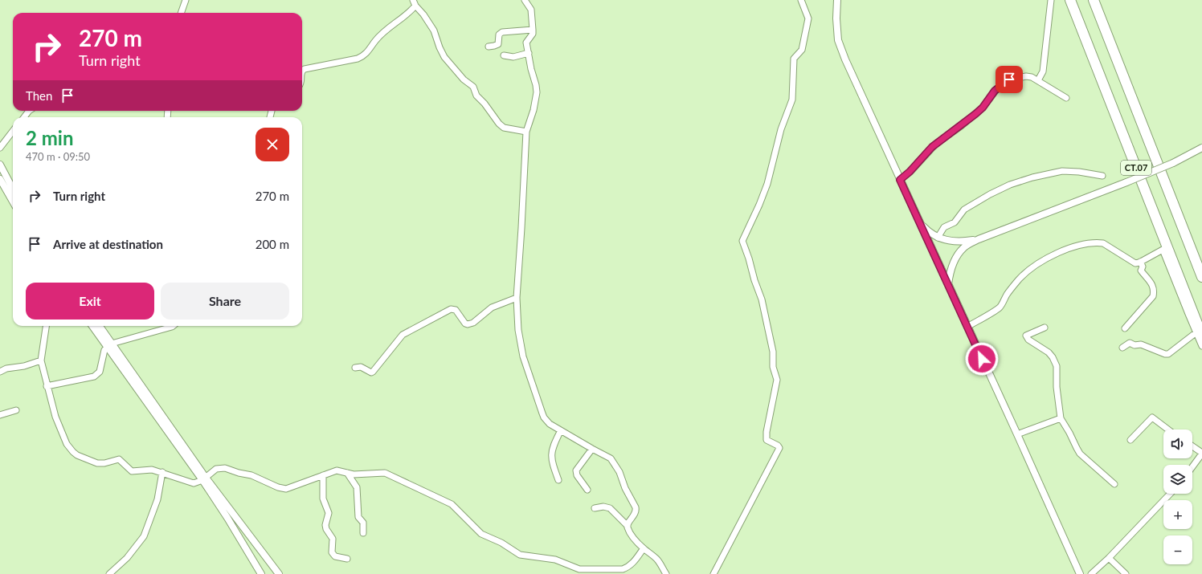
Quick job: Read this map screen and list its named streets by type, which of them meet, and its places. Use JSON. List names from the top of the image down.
{
  "streets": {
    "highway": ["CT.07"]
  },
  "page": {
    "turn": ["270 m", "Turn right"],
    "then": "Then",
    "heading": ["2 min", "470 m · 09:50"],
    "list": [
      {
        "name": "Turn right",
        "value": "270 m"
      },
      {
        "name": "Arrive at destination",
        "value": "200 m"
      }
    ],
    "buttons": ["Exit", "Share"],
    "map_buttons": ["+", "−"]
  }
}
